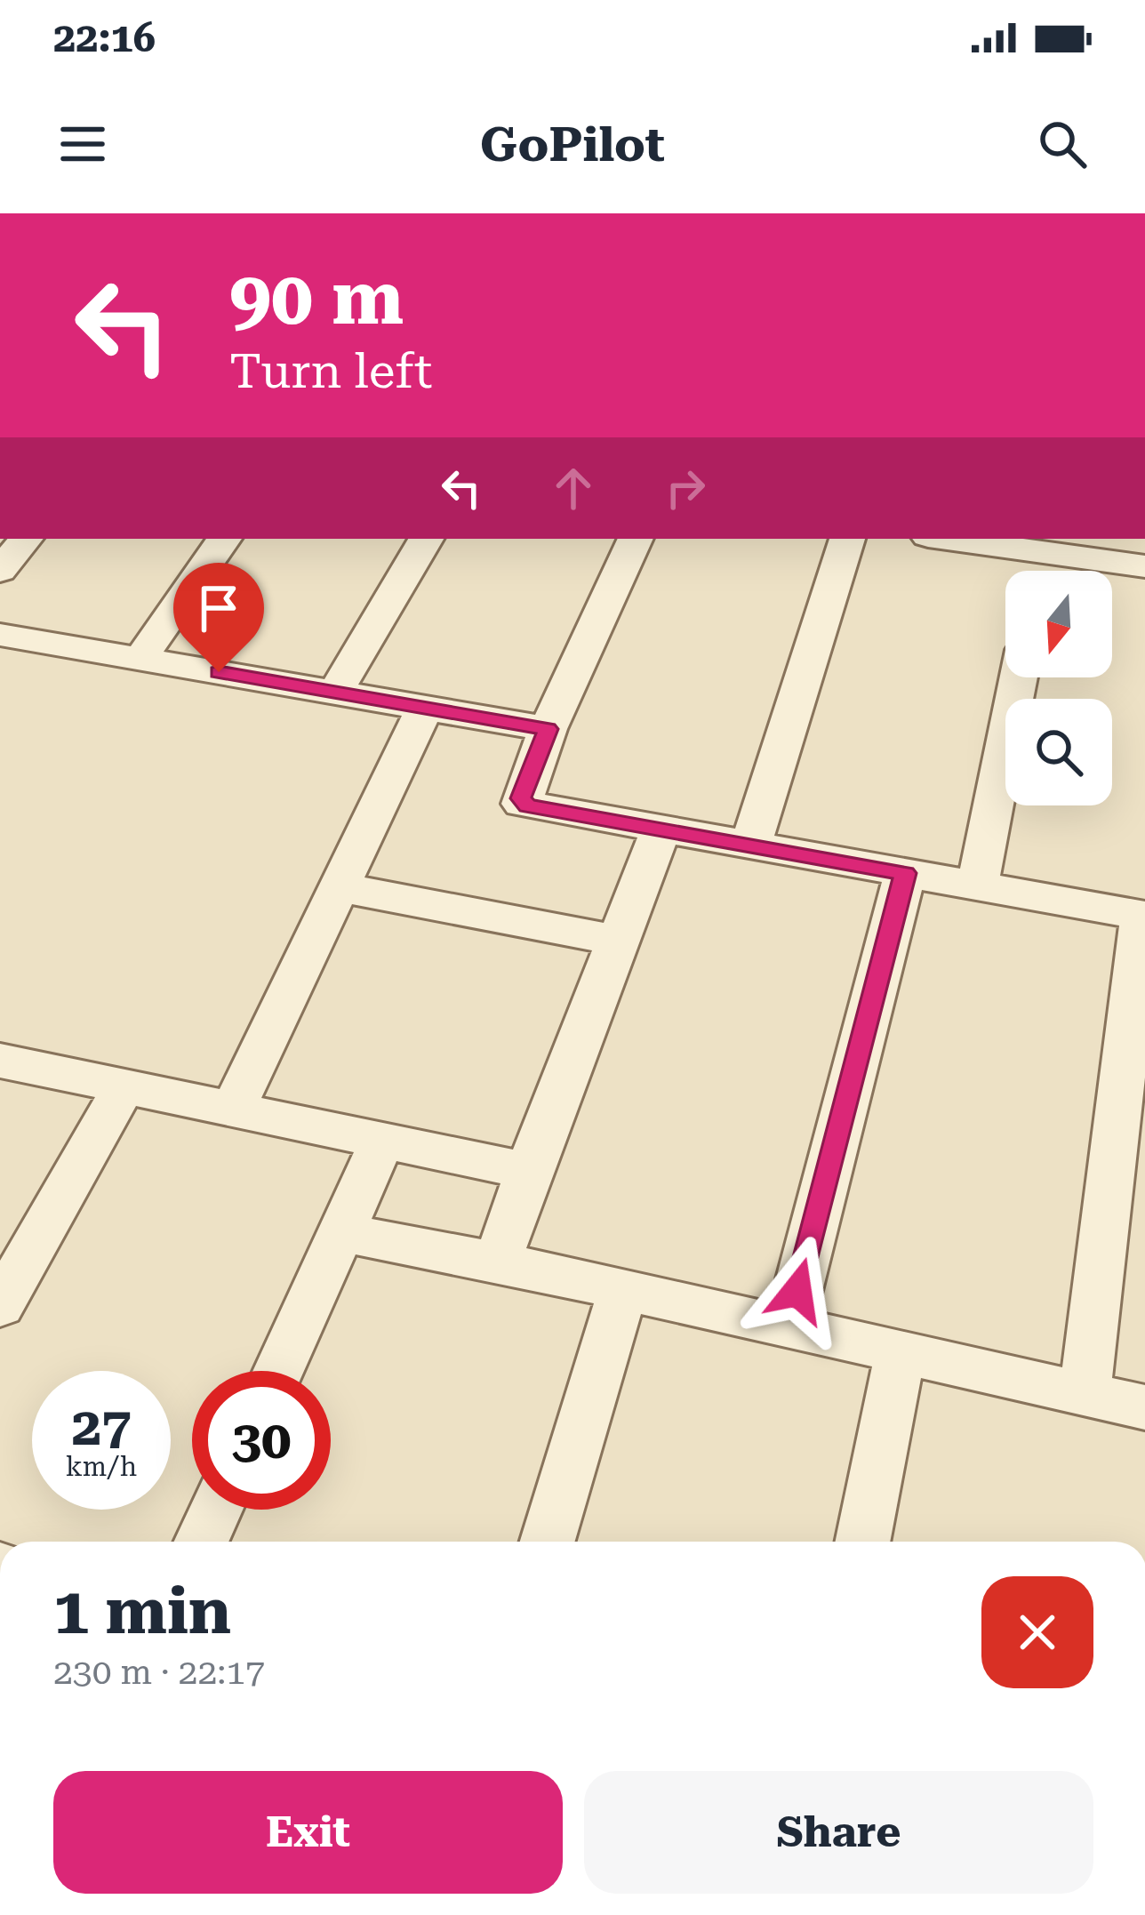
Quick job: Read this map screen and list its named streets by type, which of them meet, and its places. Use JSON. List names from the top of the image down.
{
  "north": "bottom",
  "page": {
    "status": "22:16",
    "header": "GoPilot",
    "turn": ["90 m", "Turn left"],
    "speed": "27 km/h",
    "limit": "30",
    "heading": ["1 min", "230 m · 22:17"],
    "buttons": ["Exit", "Share"]
  }
}
